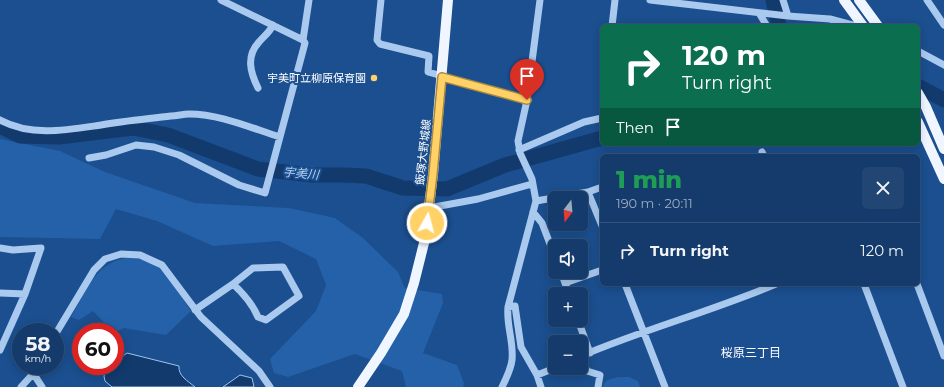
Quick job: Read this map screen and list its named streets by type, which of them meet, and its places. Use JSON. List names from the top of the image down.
{
  "streets": {
    "main road": ["飯塚大野城線"]
  },
  "districts": ["桜原三丁目"],
  "water": ["宇美川"],
  "places": ["宇美町立柳原保育園"],
  "north": "bottom",
  "page": {
    "turn": ["120 m", "Turn right"],
    "then": "Then",
    "heading": ["1 min", "190 m · 20:11"],
    "map_buttons": ["+", "−"],
    "list": [
      {
        "name": "Turn right",
        "value": "120 m"
      }
    ],
    "speed": "58 km/h",
    "limit": "60"
  }
}
